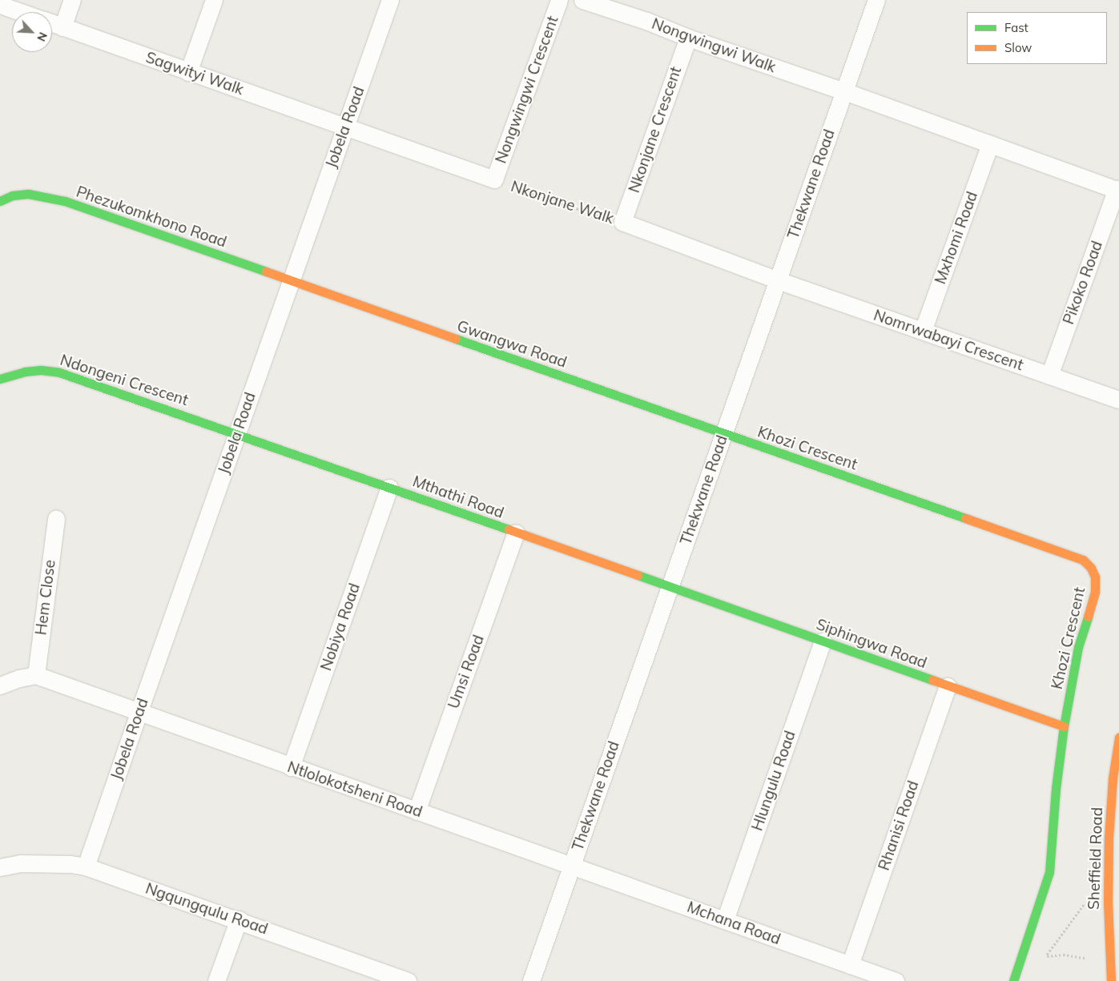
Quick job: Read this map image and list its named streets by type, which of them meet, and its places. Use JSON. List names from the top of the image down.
{
  "streets": {
    "street": [
      "Nongwingwi Walk",
      "Sagwityi Walk",
      "Nongwingwi Crescent",
      "Jobela Road",
      "Nkonjane Crescent",
      "Thekwane Road",
      "Nkonjane Walk",
      "Phezukomkhono Road",
      "Mxhomi Road",
      "Pikoko Road",
      "Nomrwabayi Crescent",
      "Gwangwa Road",
      "Ndongeni Crescent",
      "Khozi Crescent",
      "Mthathi Road",
      "Hem Close",
      "Nobiya Road",
      "Siphingwa Road",
      "Umsi Road",
      "Hlungulu Road",
      "Ntlolokotsheni Road",
      "Rhanisi Road",
      "Sheffield Road",
      "Ngqungqulu Road",
      "Mchana Road"
    ]
  },
  "crossings": [
    ["Nongwingwi Walk", "Nkonjane Crescent"],
    ["Nongwingwi Walk", "Thekwane Road"],
    ["Sagwityi Walk", "Jobela Road"],
    ["Sagwityi Walk", "Nkonjane Walk"],
    ["Nongwingwi Crescent", "Nkonjane Walk"],
    ["Jobela Road", "Nkonjane Walk"],
    ["Jobela Road", "Phezukomkhono Road"],
    ["Jobela Road", "Gwangwa Road"],
    ["Jobela Road", "Ndongeni Crescent"],
    ["Jobela Road", "Mthathi Road"],
    ["Jobela Road", "Ntlolokotsheni Road"],
    ["Jobela Road", "Ngqungqulu Road"],
    ["Nkonjane Crescent", "Nkonjane Walk"],
    ["Thekwane Road", "Nkonjane Walk"],
    ["Thekwane Road", "Nomrwabayi Crescent"],
    ["Thekwane Road", "Gwangwa Road"],
    ["Thekwane Road", "Khozi Crescent"],
    ["Thekwane Road", "Mthathi Road"],
    ["Thekwane Road", "Siphingwa Road"],
    ["Thekwane Road", "Ntlolokotsheni Road"],
    ["Thekwane Road", "Mchana Road"],
    ["Nkonjane Walk", "Nomrwabayi Crescent"],
    ["Phezukomkhono Road", "Gwangwa Road"],
    ["Mxhomi Road", "Nomrwabayi Crescent"],
    ["Pikoko Road", "Nomrwabayi Crescent"],
    ["Gwangwa Road", "Khozi Crescent"],
    ["Ndongeni Crescent", "Mthathi Road"],
    ["Khozi Crescent", "Siphingwa Road"],
    ["Mthathi Road", "Nobiya Road"],
    ["Mthathi Road", "Siphingwa Road"],
    ["Mthathi Road", "Umsi Road"],
    ["Hem Close", "Ntlolokotsheni Road"],
    ["Nobiya Road", "Ntlolokotsheni Road"],
    ["Siphingwa Road", "Hlungulu Road"],
    ["Siphingwa Road", "Rhanisi Road"],
    ["Umsi Road", "Ntlolokotsheni Road"],
    ["Hlungulu Road", "Mchana Road"],
    ["Ntlolokotsheni Road", "Mchana Road"],
    ["Rhanisi Road", "Mchana Road"]
  ],
  "legend": ["Fast", "Slow"],
  "north": "bottom right"
}
